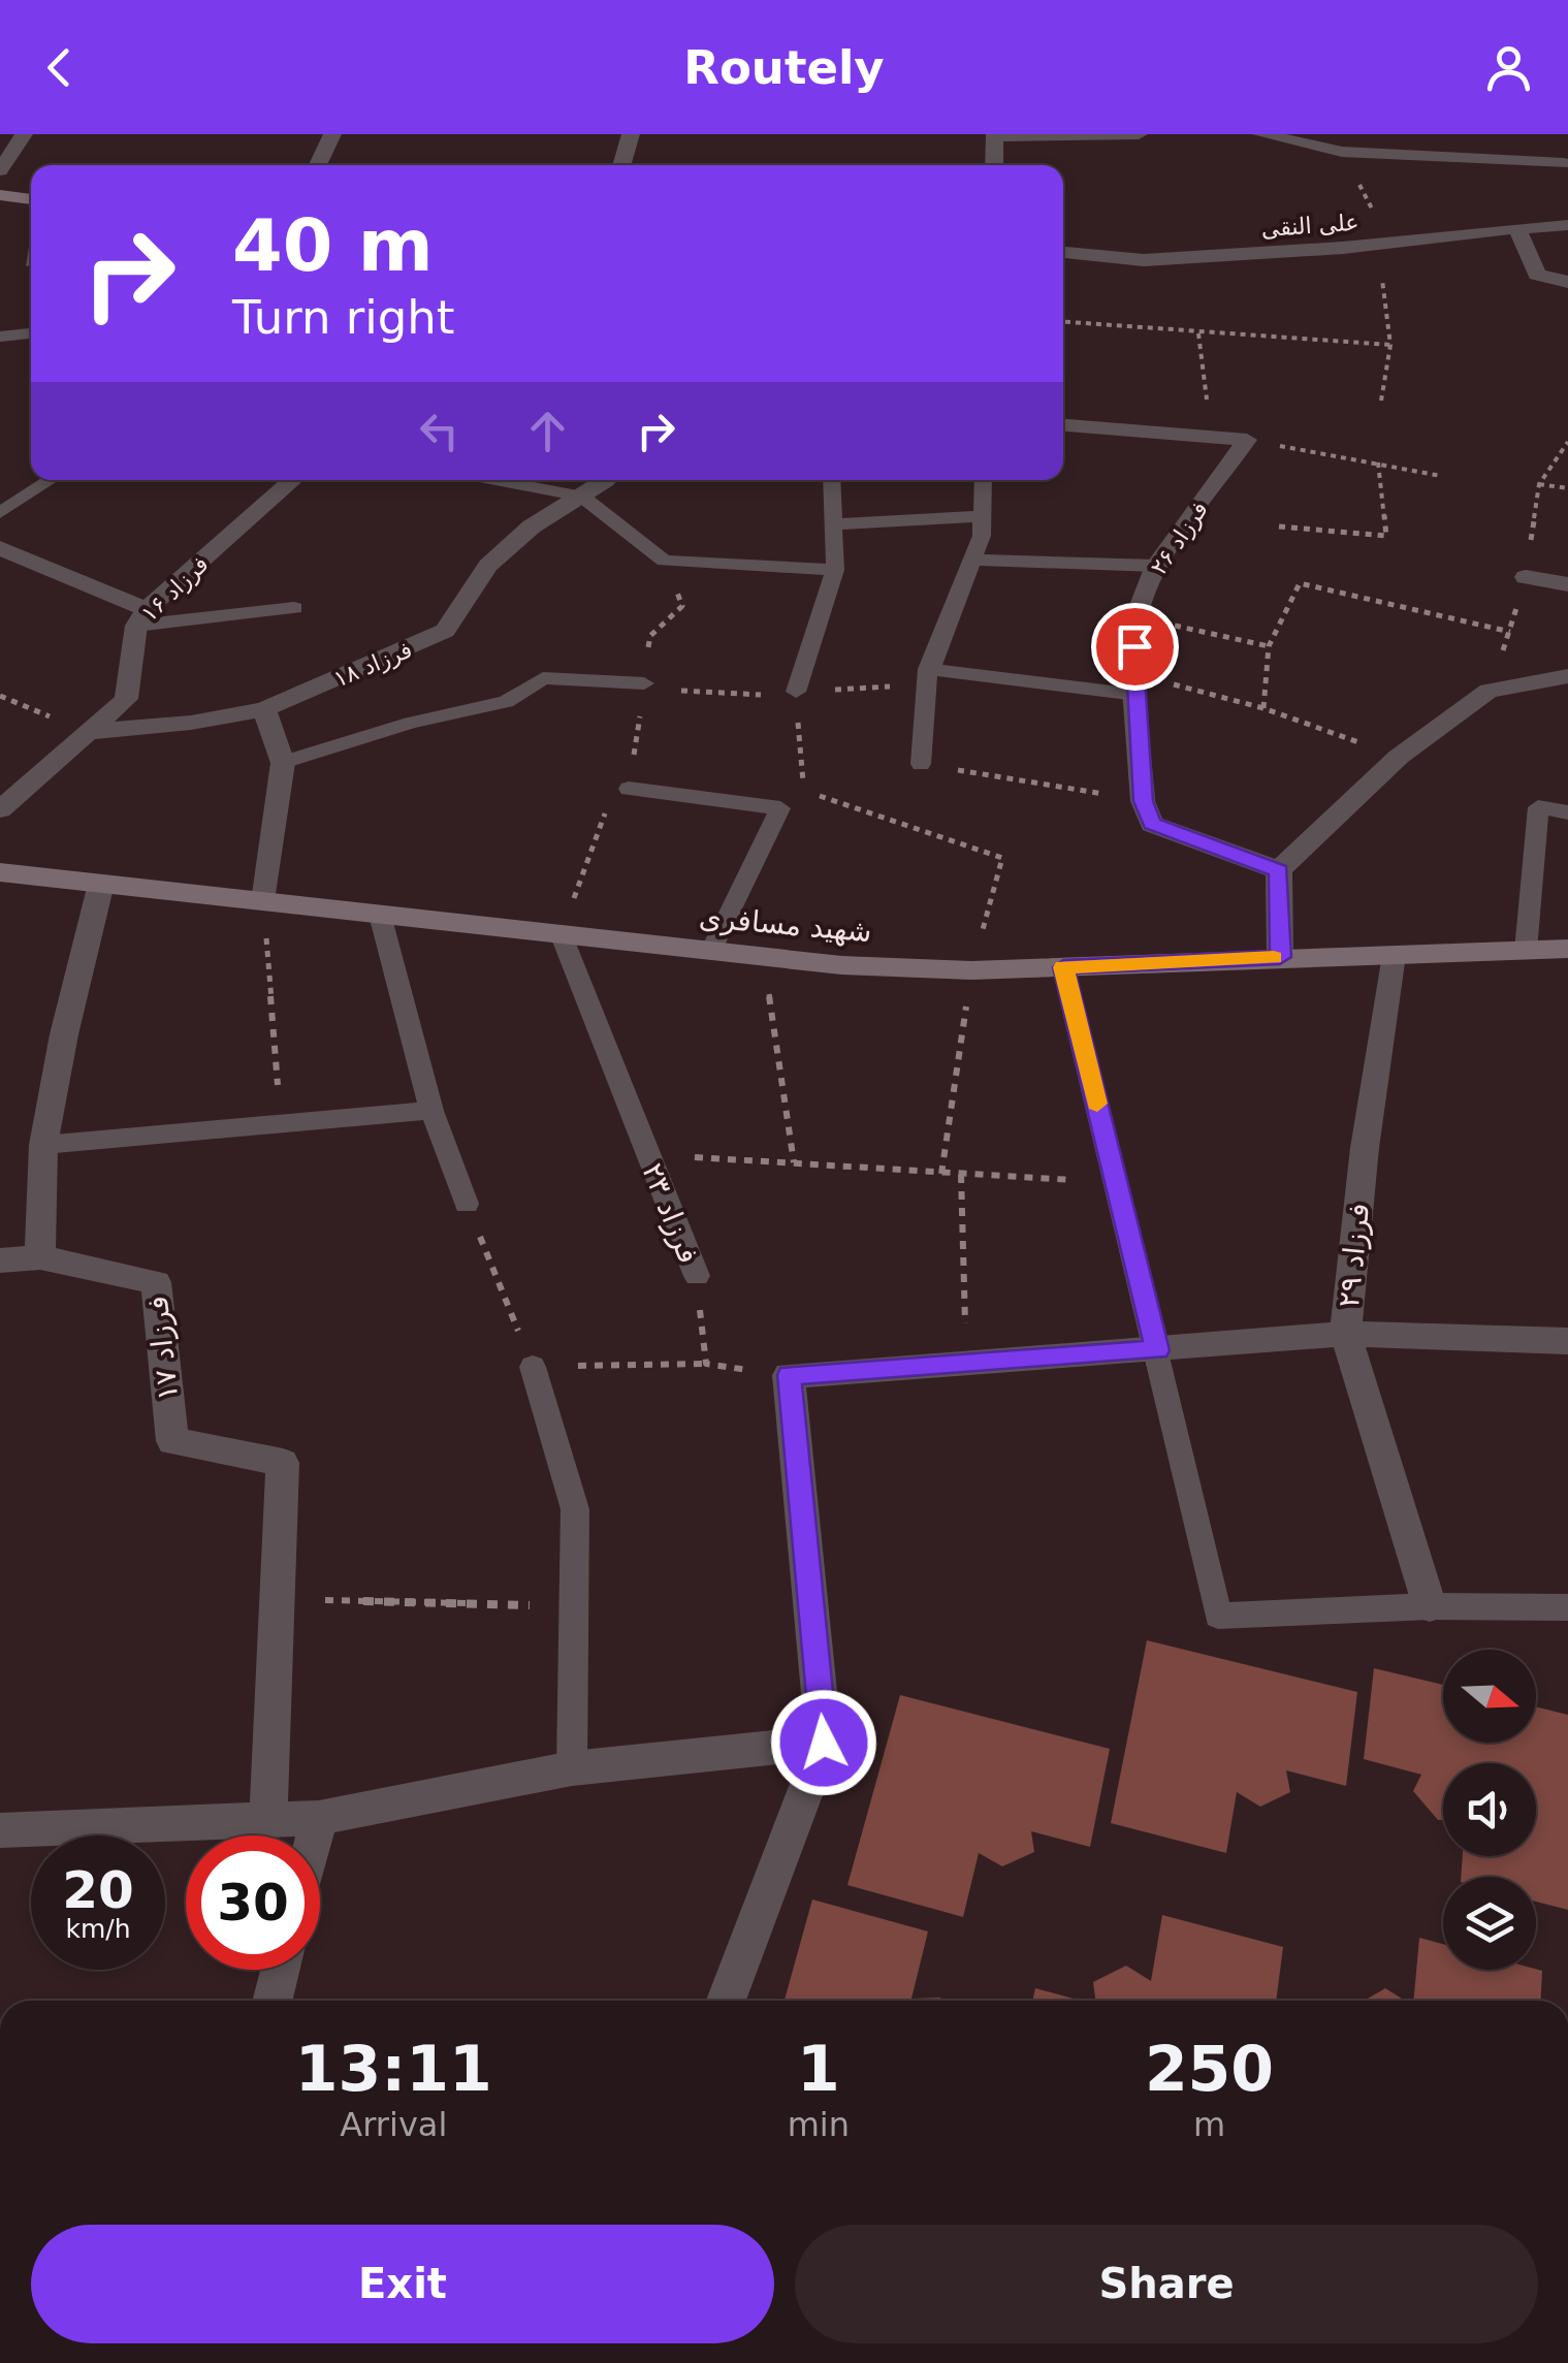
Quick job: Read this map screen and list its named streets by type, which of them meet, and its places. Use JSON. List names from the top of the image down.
{
  "streets": {
    "street": [
      "علی النقی",
      "فرزاد ۲۶",
      "فرزاد ۱۶",
      "فرزاد ۱۸",
      "شهید مسافری",
      "فرزاد ۲۹",
      "فرزاد ۱۷"
    ],
    "lane": ["فرزاد ۲۳"]
  },
  "crossings": [
    ["فرزاد ۱۶", "فرزاد ۱۸"],
    ["شهید مسافری", "فرزاد ۲۳"],
    ["شهید مسافری", "فرزاد ۲۹"]
  ],
  "north": "right",
  "page": {
    "header": "Routely",
    "turn": ["40 m", "Turn right"],
    "speed": "20 km/h",
    "limit": "30",
    "eta": [
      "13:11",
      "Arrival",
      "1",
      "min",
      "250",
      "m"
    ],
    "buttons": ["Exit", "Share"]
  }
}
